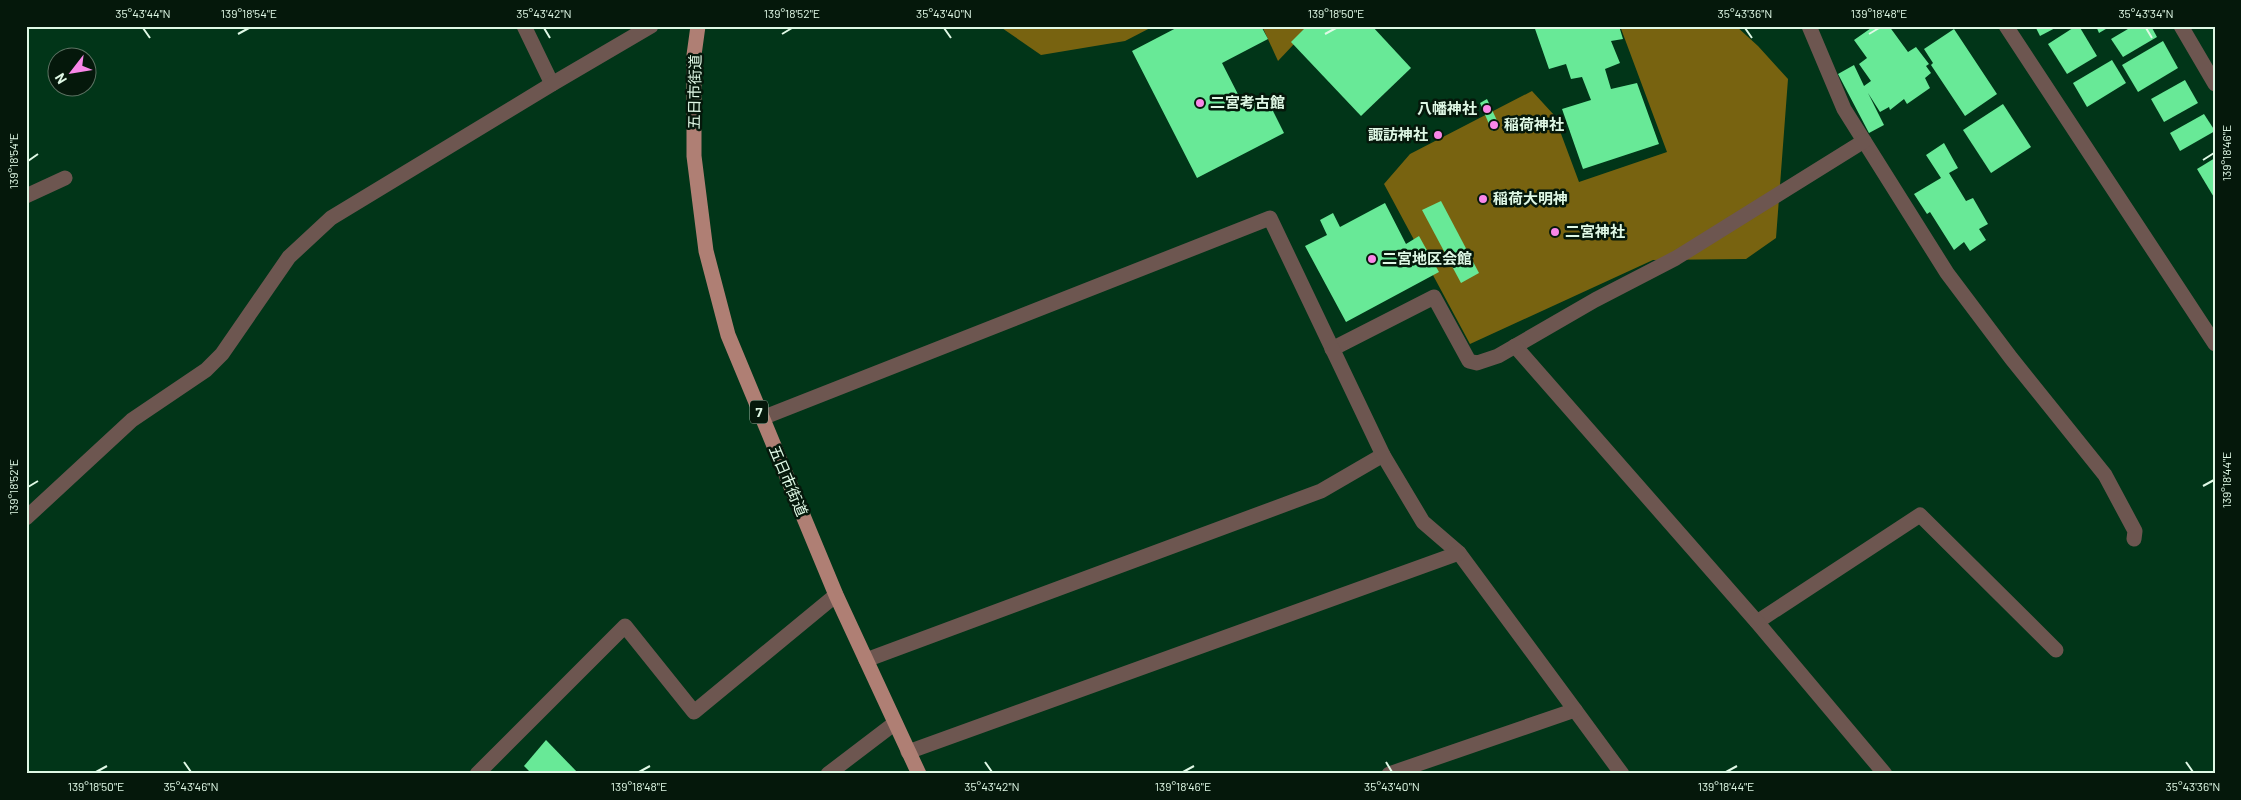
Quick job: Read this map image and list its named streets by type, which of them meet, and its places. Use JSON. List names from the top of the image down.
{
  "streets": {
    "main road": ["五日市街道", "7"]
  },
  "places": [
    "二宮考古館",
    "八幡神社",
    "稲荷神社",
    "諏訪神社",
    "稲荷大明神",
    "二宮神社",
    "二宮地区会館"
  ],
  "north": "bottom left",
  "coordinates": [
    "35°43'44\"N",
    "139°18'54\"E",
    "35°43'42\"N",
    "139°18'52\"E",
    "35°43'40\"N",
    "139°18'50\"E",
    "35°43'36\"N",
    "139°18'48\"E",
    "35°43'34\"N",
    "139°18'46\"E",
    "139°18'44\"E",
    "35°43'46\"N"
  ]
}
